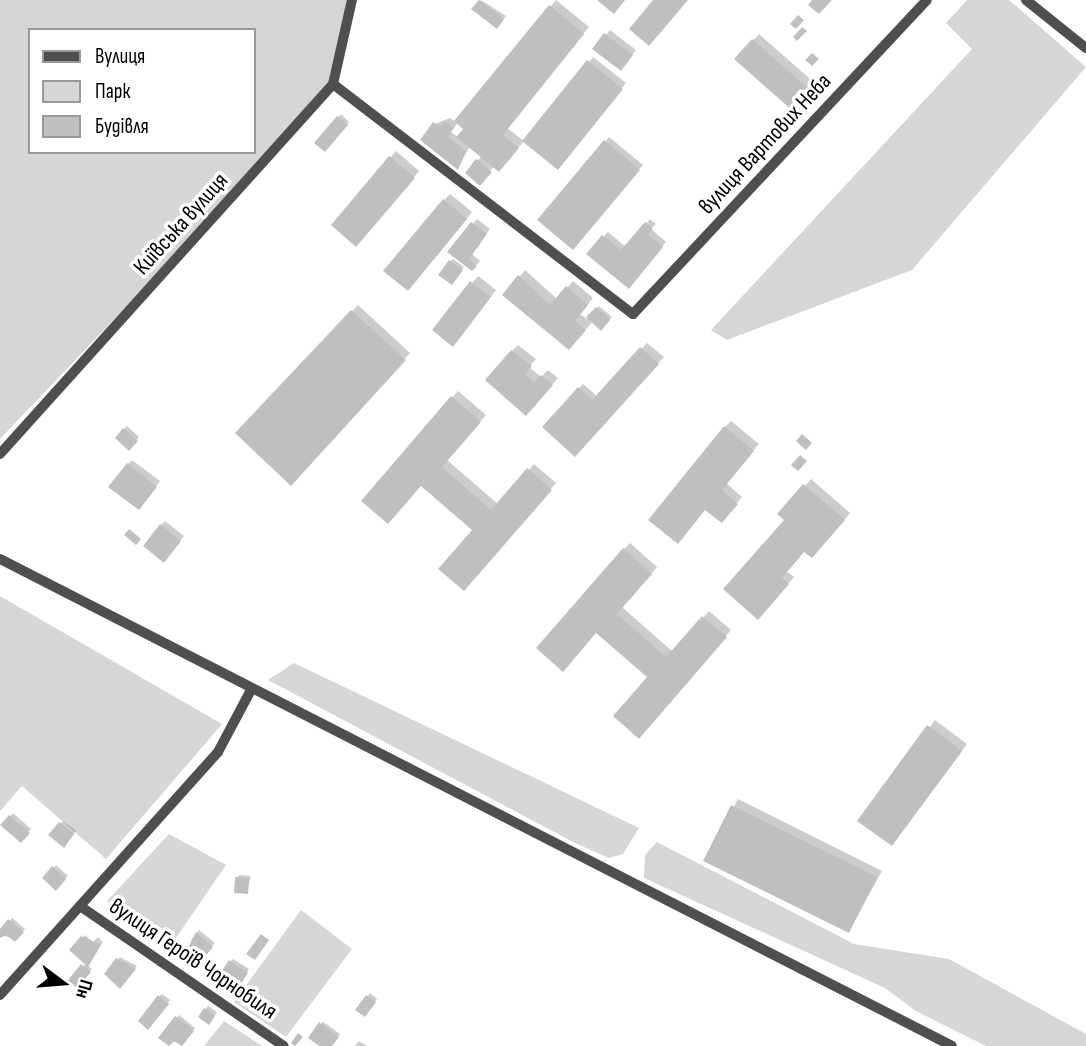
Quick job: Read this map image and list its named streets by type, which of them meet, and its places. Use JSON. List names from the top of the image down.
{
  "streets": {
    "street": ["вулиця Вартових Неба", "Київська вулиця", "вулиця Героїв Чорнобиля"]
  },
  "crossings": [
    ["вулиця Вартових Неба", "Київська вулиця"]
  ],
  "legend": ["Вулиця", "Парк", "Будівля"],
  "north": "right"
}
